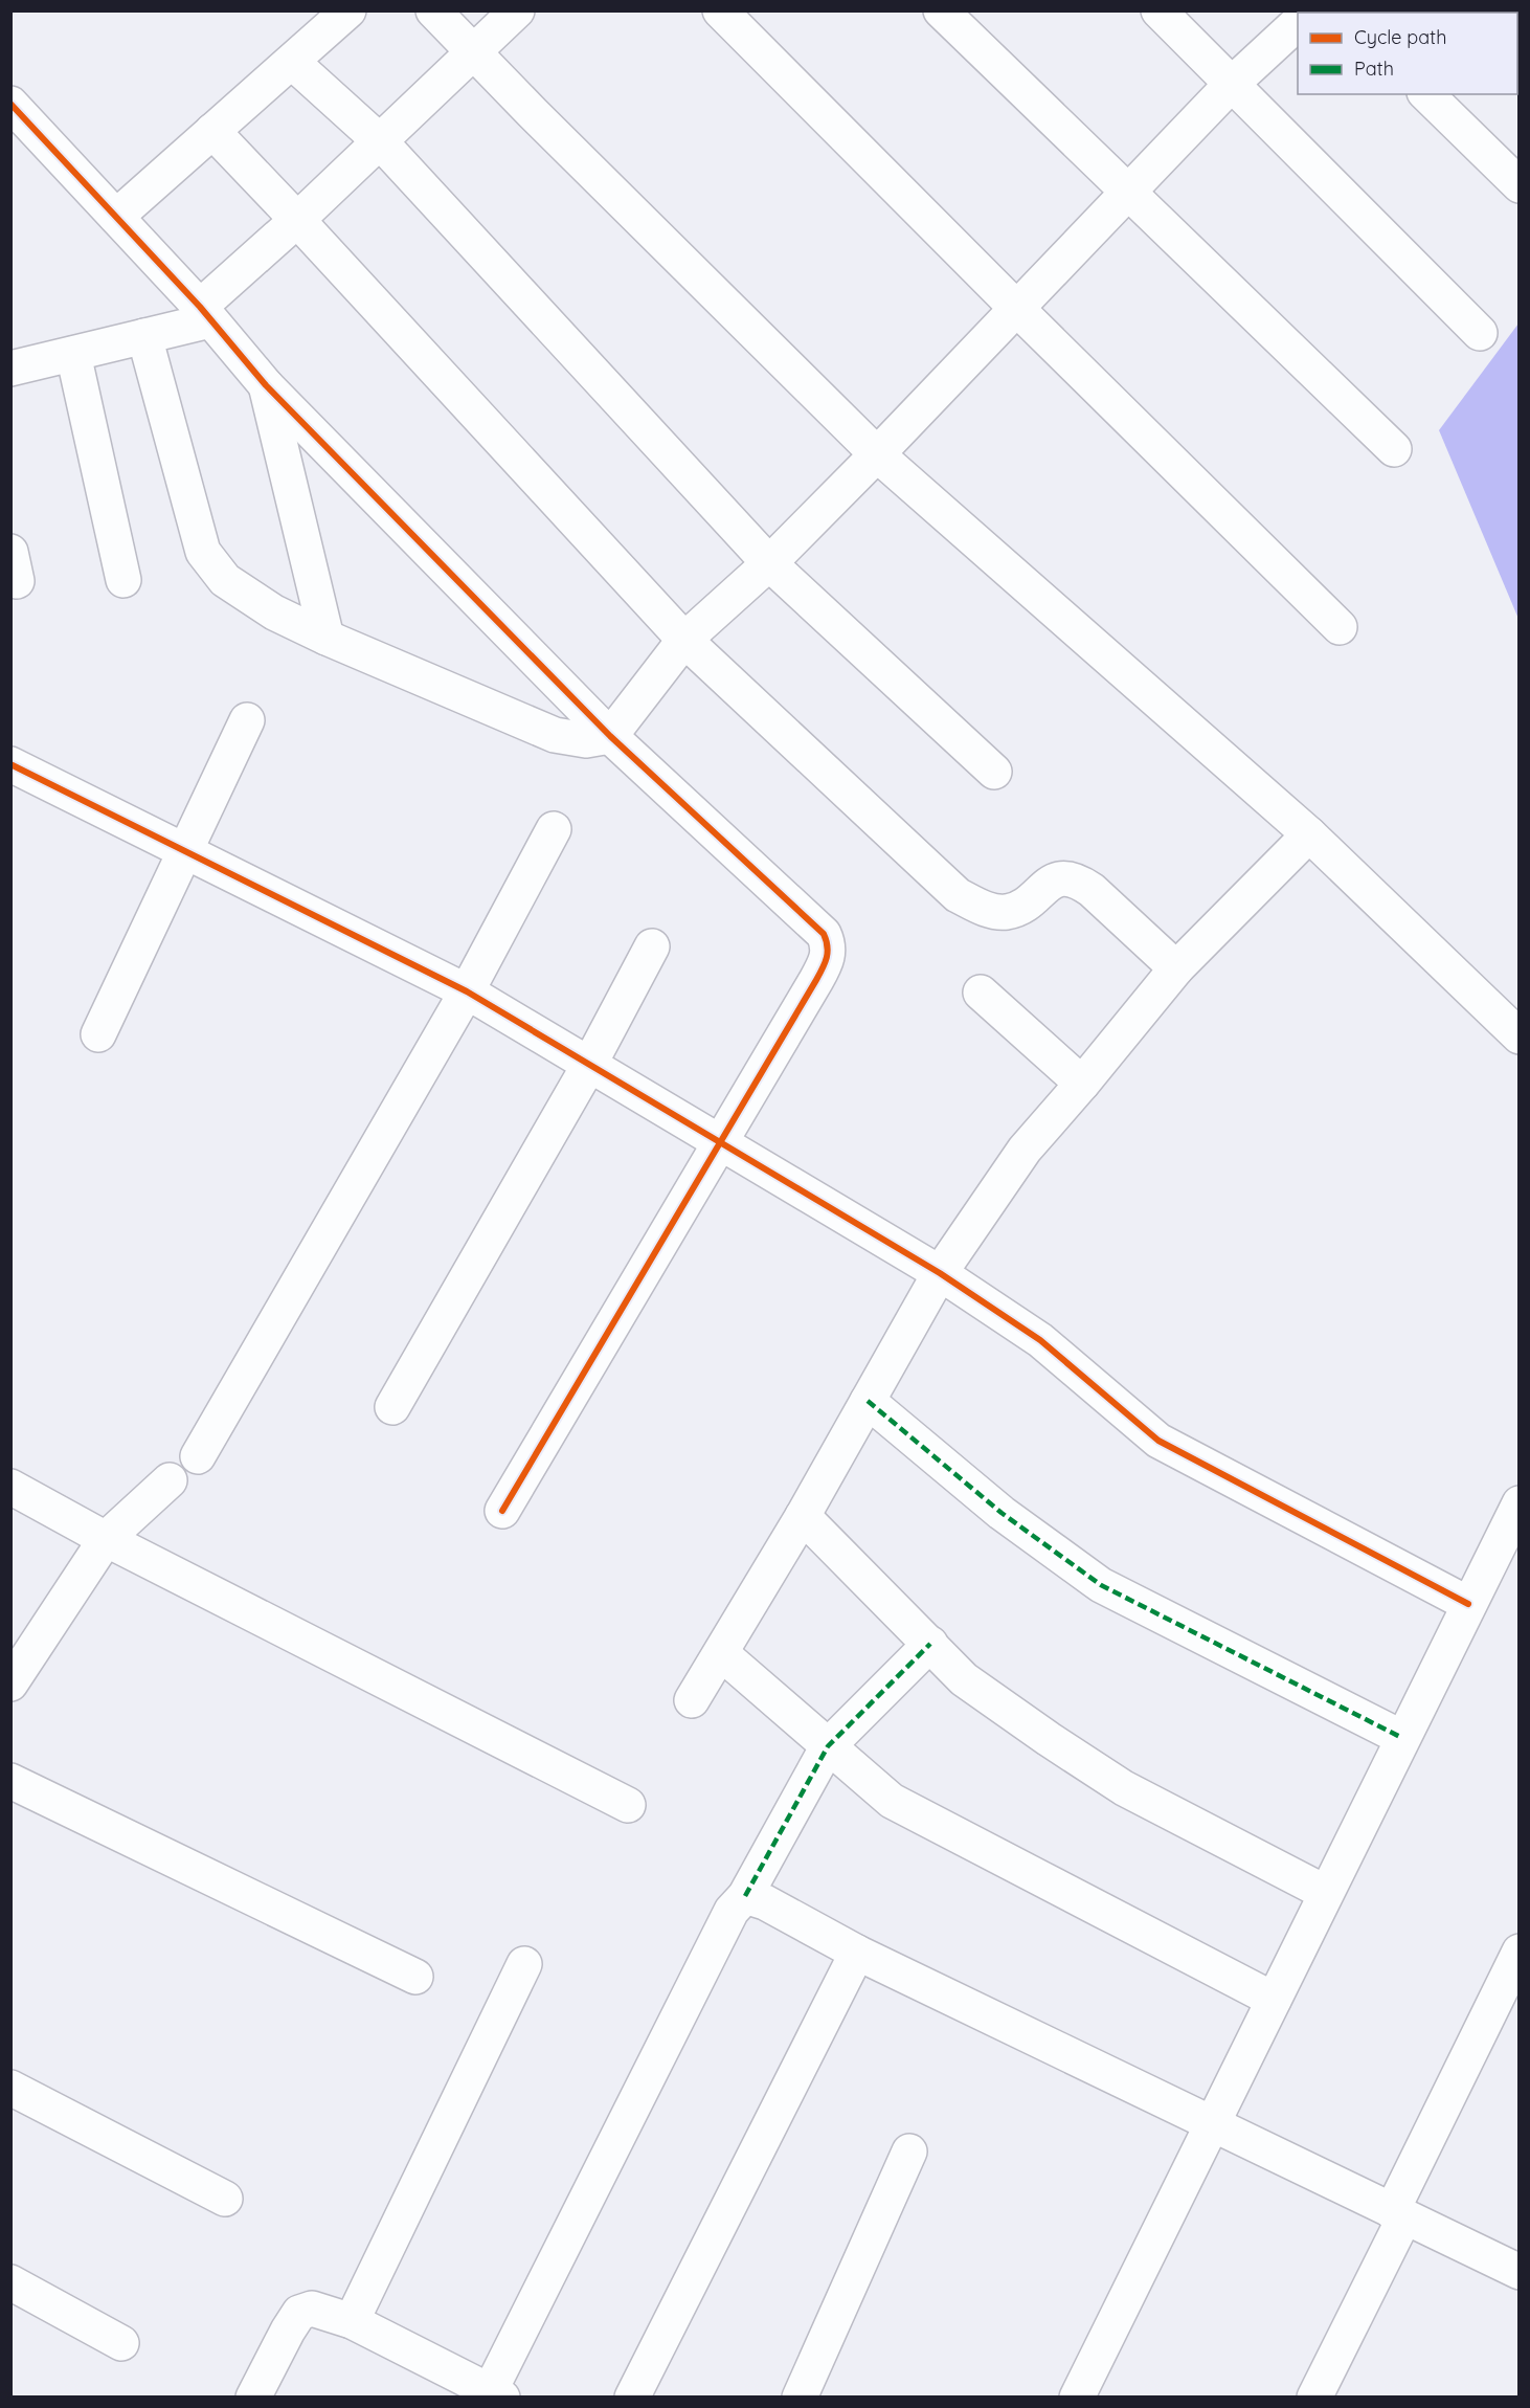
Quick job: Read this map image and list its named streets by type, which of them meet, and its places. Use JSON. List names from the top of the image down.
{
  "legend": ["Cycle path", "Path"]
}
